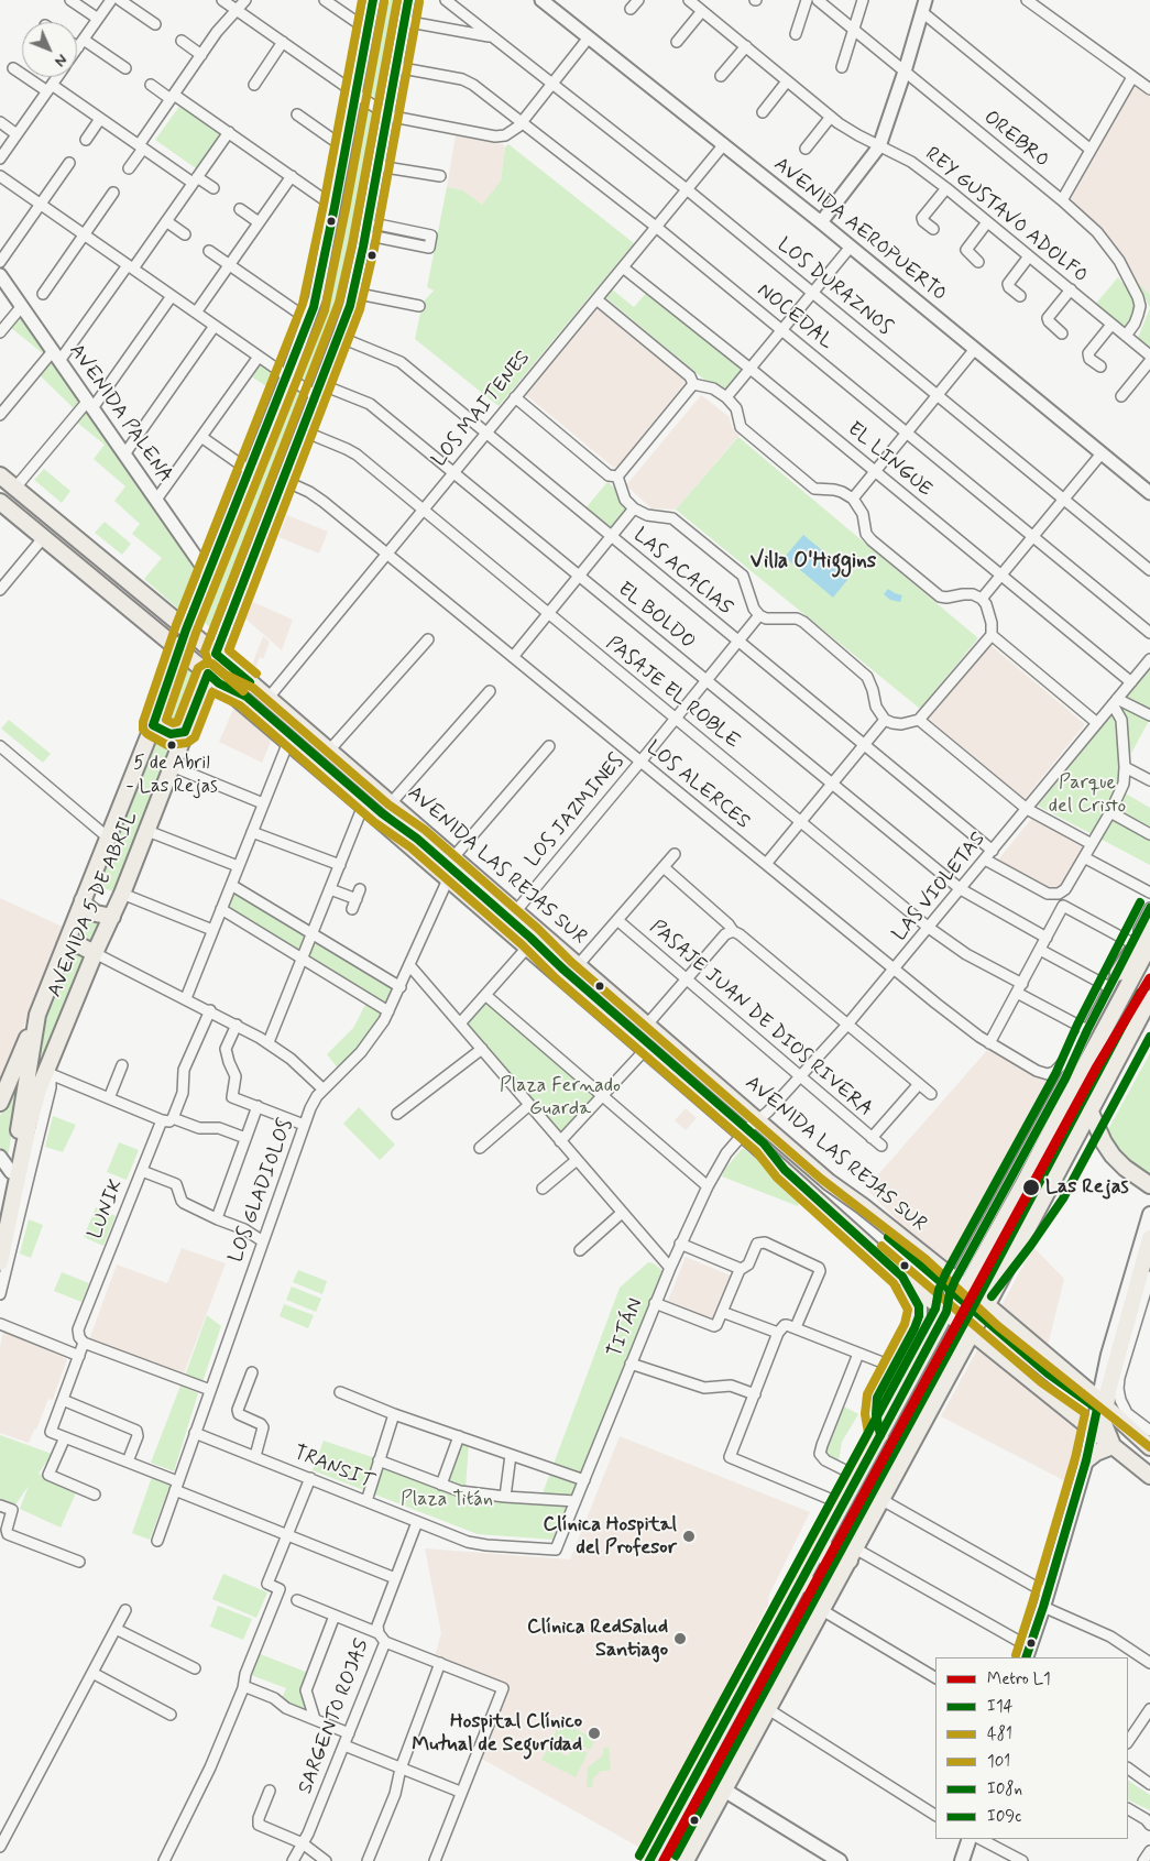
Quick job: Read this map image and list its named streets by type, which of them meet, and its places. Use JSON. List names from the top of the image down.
{
  "streets": {
    "main road": ["AVENIDA LAS REJAS SUR", "AVENIDA 5 DE ABRIL"],
    "street": [
      "OREBRO",
      "REY GUSTAVO ADOLFO",
      "AVENIDA AEROPUERTO",
      "LOS DURAZNOS",
      "NOCEDAL",
      "LOS MAITENES",
      "AVENIDA PALENA",
      "EL LINGUE",
      "LAS ACACIAS",
      "EL BOLDO",
      "PASAJE EL ROBLE",
      "LOS ALERCES",
      "LOS JAZMINES",
      "LAS VIOLETAS",
      "PASAJE JUAN DE DIOS RIVERA",
      "LOS GLADIOLOS",
      "LUNIK",
      "TITÁN",
      "TRANSIT",
      "SARGENTO ROJAS"
    ]
  },
  "crossings": [
    ["OREBRO", "REY GUSTAVO ADOLFO"],
    ["AVENIDA AEROPUERTO", "LOS MAITENES"],
    ["LOS DURAZNOS", "LOS MAITENES"],
    ["LOS DURAZNOS", "AVENIDA 5 DE ABRIL"],
    ["NOCEDAL", "LOS MAITENES"],
    ["NOCEDAL", "AVENIDA 5 DE ABRIL"],
    ["LOS MAITENES", "EL LINGUE"],
    ["LOS MAITENES", "LAS ACACIAS"],
    ["LOS MAITENES", "EL BOLDO"],
    ["LOS MAITENES", "PASAJE EL ROBLE"],
    ["LOS MAITENES", "LOS ALERCES"],
    ["LOS MAITENES", "AVENIDA LAS REJAS SUR"],
    ["AVENIDA PALENA", "AVENIDA 5 DE ABRIL"],
    ["EL LINGUE", "LAS VIOLETAS"],
    ["LAS ACACIAS", "LOS JAZMINES"],
    ["LAS ACACIAS", "LAS VIOLETAS"],
    ["LAS ACACIAS", "AVENIDA 5 DE ABRIL"],
    ["EL BOLDO", "LOS JAZMINES"],
    ["EL BOLDO", "LAS VIOLETAS"],
    ["EL BOLDO", "AVENIDA 5 DE ABRIL"],
    ["PASAJE EL ROBLE", "LOS JAZMINES"],
    ["PASAJE EL ROBLE", "LAS VIOLETAS"],
    ["PASAJE EL ROBLE", "AVENIDA 5 DE ABRIL"],
    ["LOS ALERCES", "LOS JAZMINES"],
    ["LOS ALERCES", "LAS VIOLETAS"],
    ["LOS ALERCES", "AVENIDA 5 DE ABRIL"],
    ["LOS JAZMINES", "AVENIDA LAS REJAS SUR"],
    ["AVENIDA LAS REJAS SUR", "LAS VIOLETAS"],
    ["AVENIDA LAS REJAS SUR", "AVENIDA 5 DE ABRIL"],
    ["AVENIDA LAS REJAS SUR", "LOS GLADIOLOS"],
    ["AVENIDA LAS REJAS SUR", "TITÁN"],
    ["LAS VIOLETAS", "PASAJE JUAN DE DIOS RIVERA"],
    ["LAS VIOLETAS", "TITÁN"],
    ["LOS GLADIOLOS", "TRANSIT"],
    ["TITÁN", "TRANSIT"],
    ["TRANSIT", "SARGENTO ROJAS"]
  ],
  "districts": ["Villa O'Higgins"],
  "parks": ["Parque del Cristo", "Plaza Fernado Guarda", "Plaza Titán"],
  "places": [
    "5 de Abril - Las Rejas",
    "Las Rejas",
    "Clínica Hospital del Profesor",
    "Clínica RedSalud Santiago",
    "Hospital Clínico Mutual de Seguridad"
  ],
  "lines": [
    "transit line I14",
    "transit line 481",
    "transit line 101",
    "transit line I08n",
    "transit line I09c",
    "metro line L1"
  ],
  "legend": [
    "Metro L1",
    "I14",
    "481",
    "101",
    "I08n",
    "I09c"
  ],
  "north": "bottom right"
}
